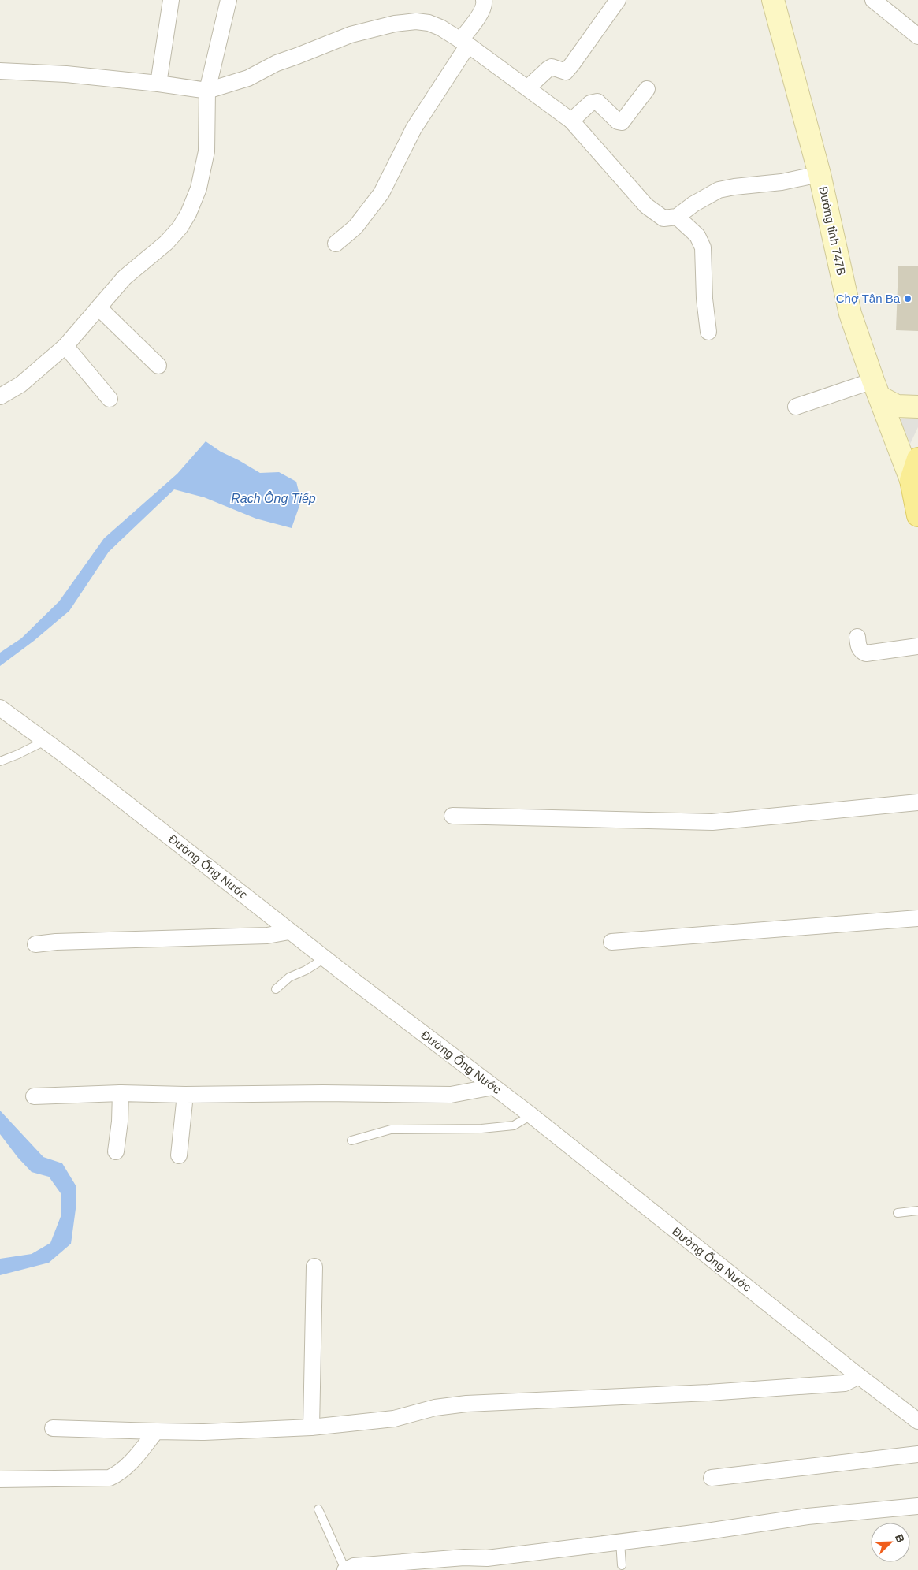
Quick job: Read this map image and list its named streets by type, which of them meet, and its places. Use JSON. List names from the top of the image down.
{
  "streets": {
    "main road": ["Đường tỉnh 747B"],
    "street": ["Đường Ống Nước"]
  },
  "water": ["Rạch Ông Tiếp"],
  "places": ["Chợ Tân Ba"],
  "north": "top right"
}
